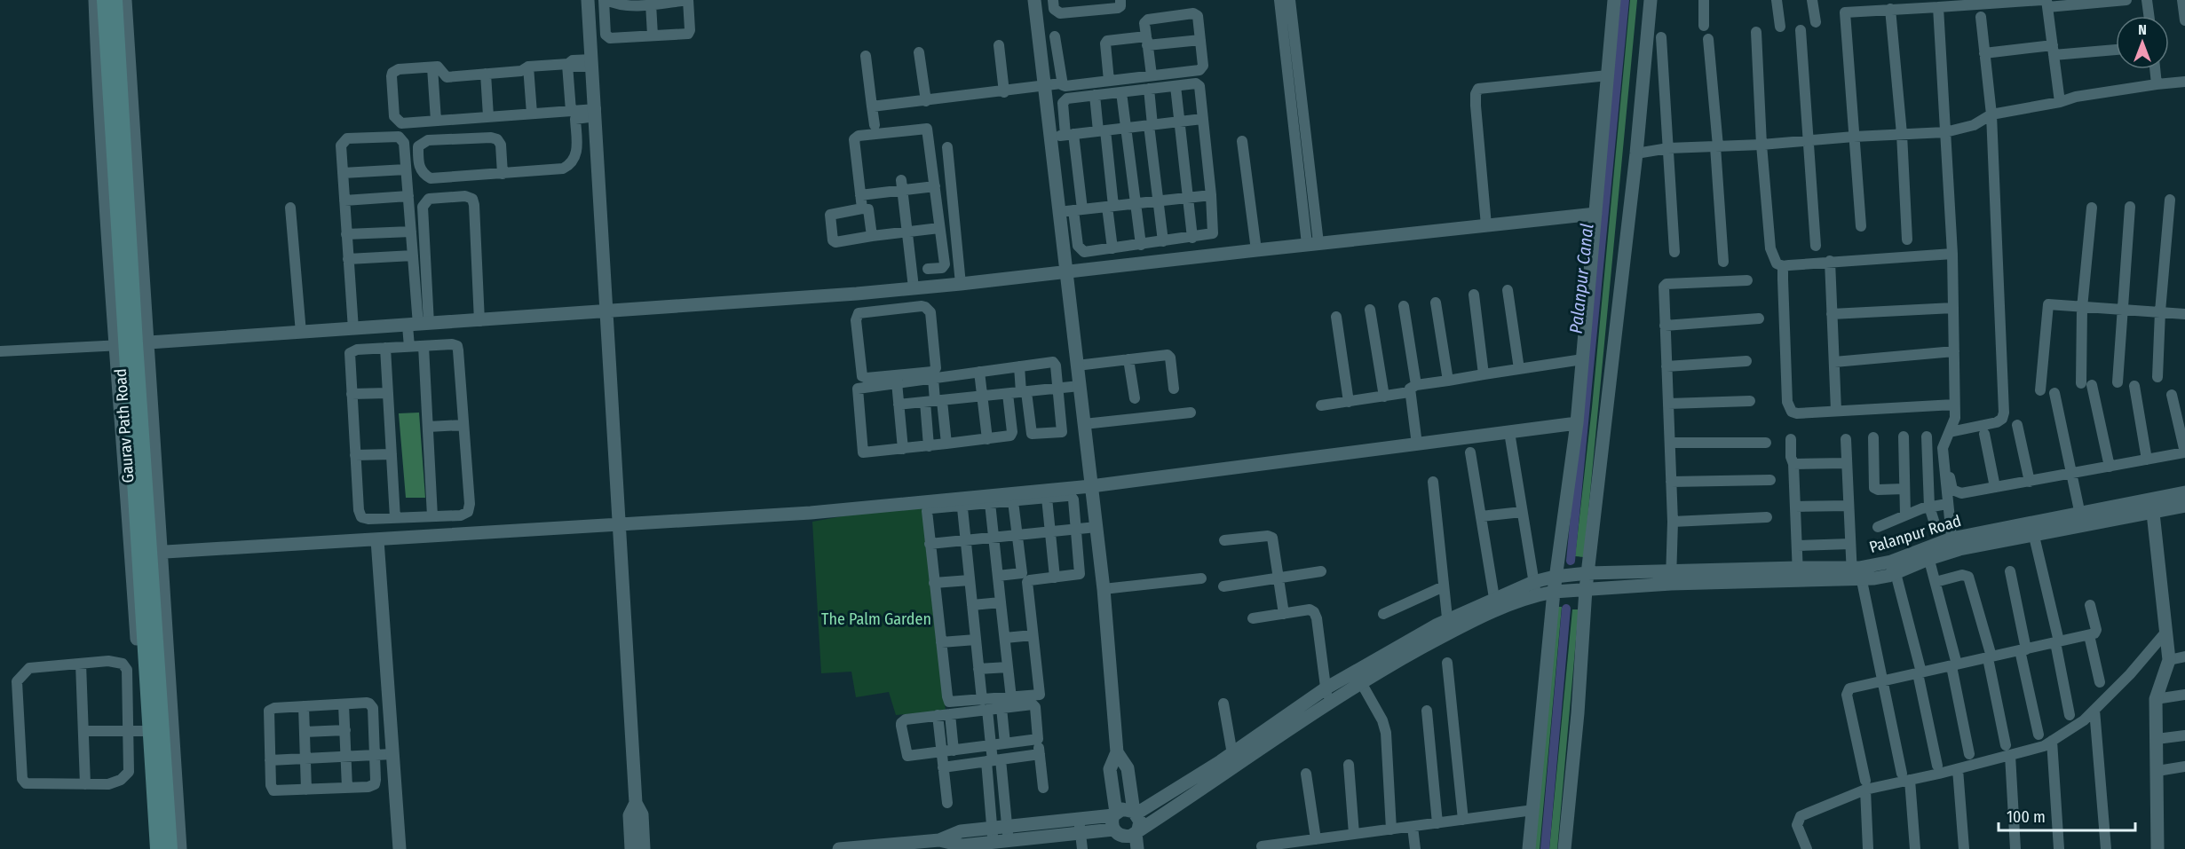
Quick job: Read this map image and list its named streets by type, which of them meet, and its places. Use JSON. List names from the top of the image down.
{
  "streets": {
    "main road": ["Gaurav Path Road"],
    "street": ["Palanpur Road"]
  },
  "water": ["Palanpur Canal"],
  "parks": ["The Palm Garden"],
  "scale_bar": "100 m",
  "north": "top"
}
